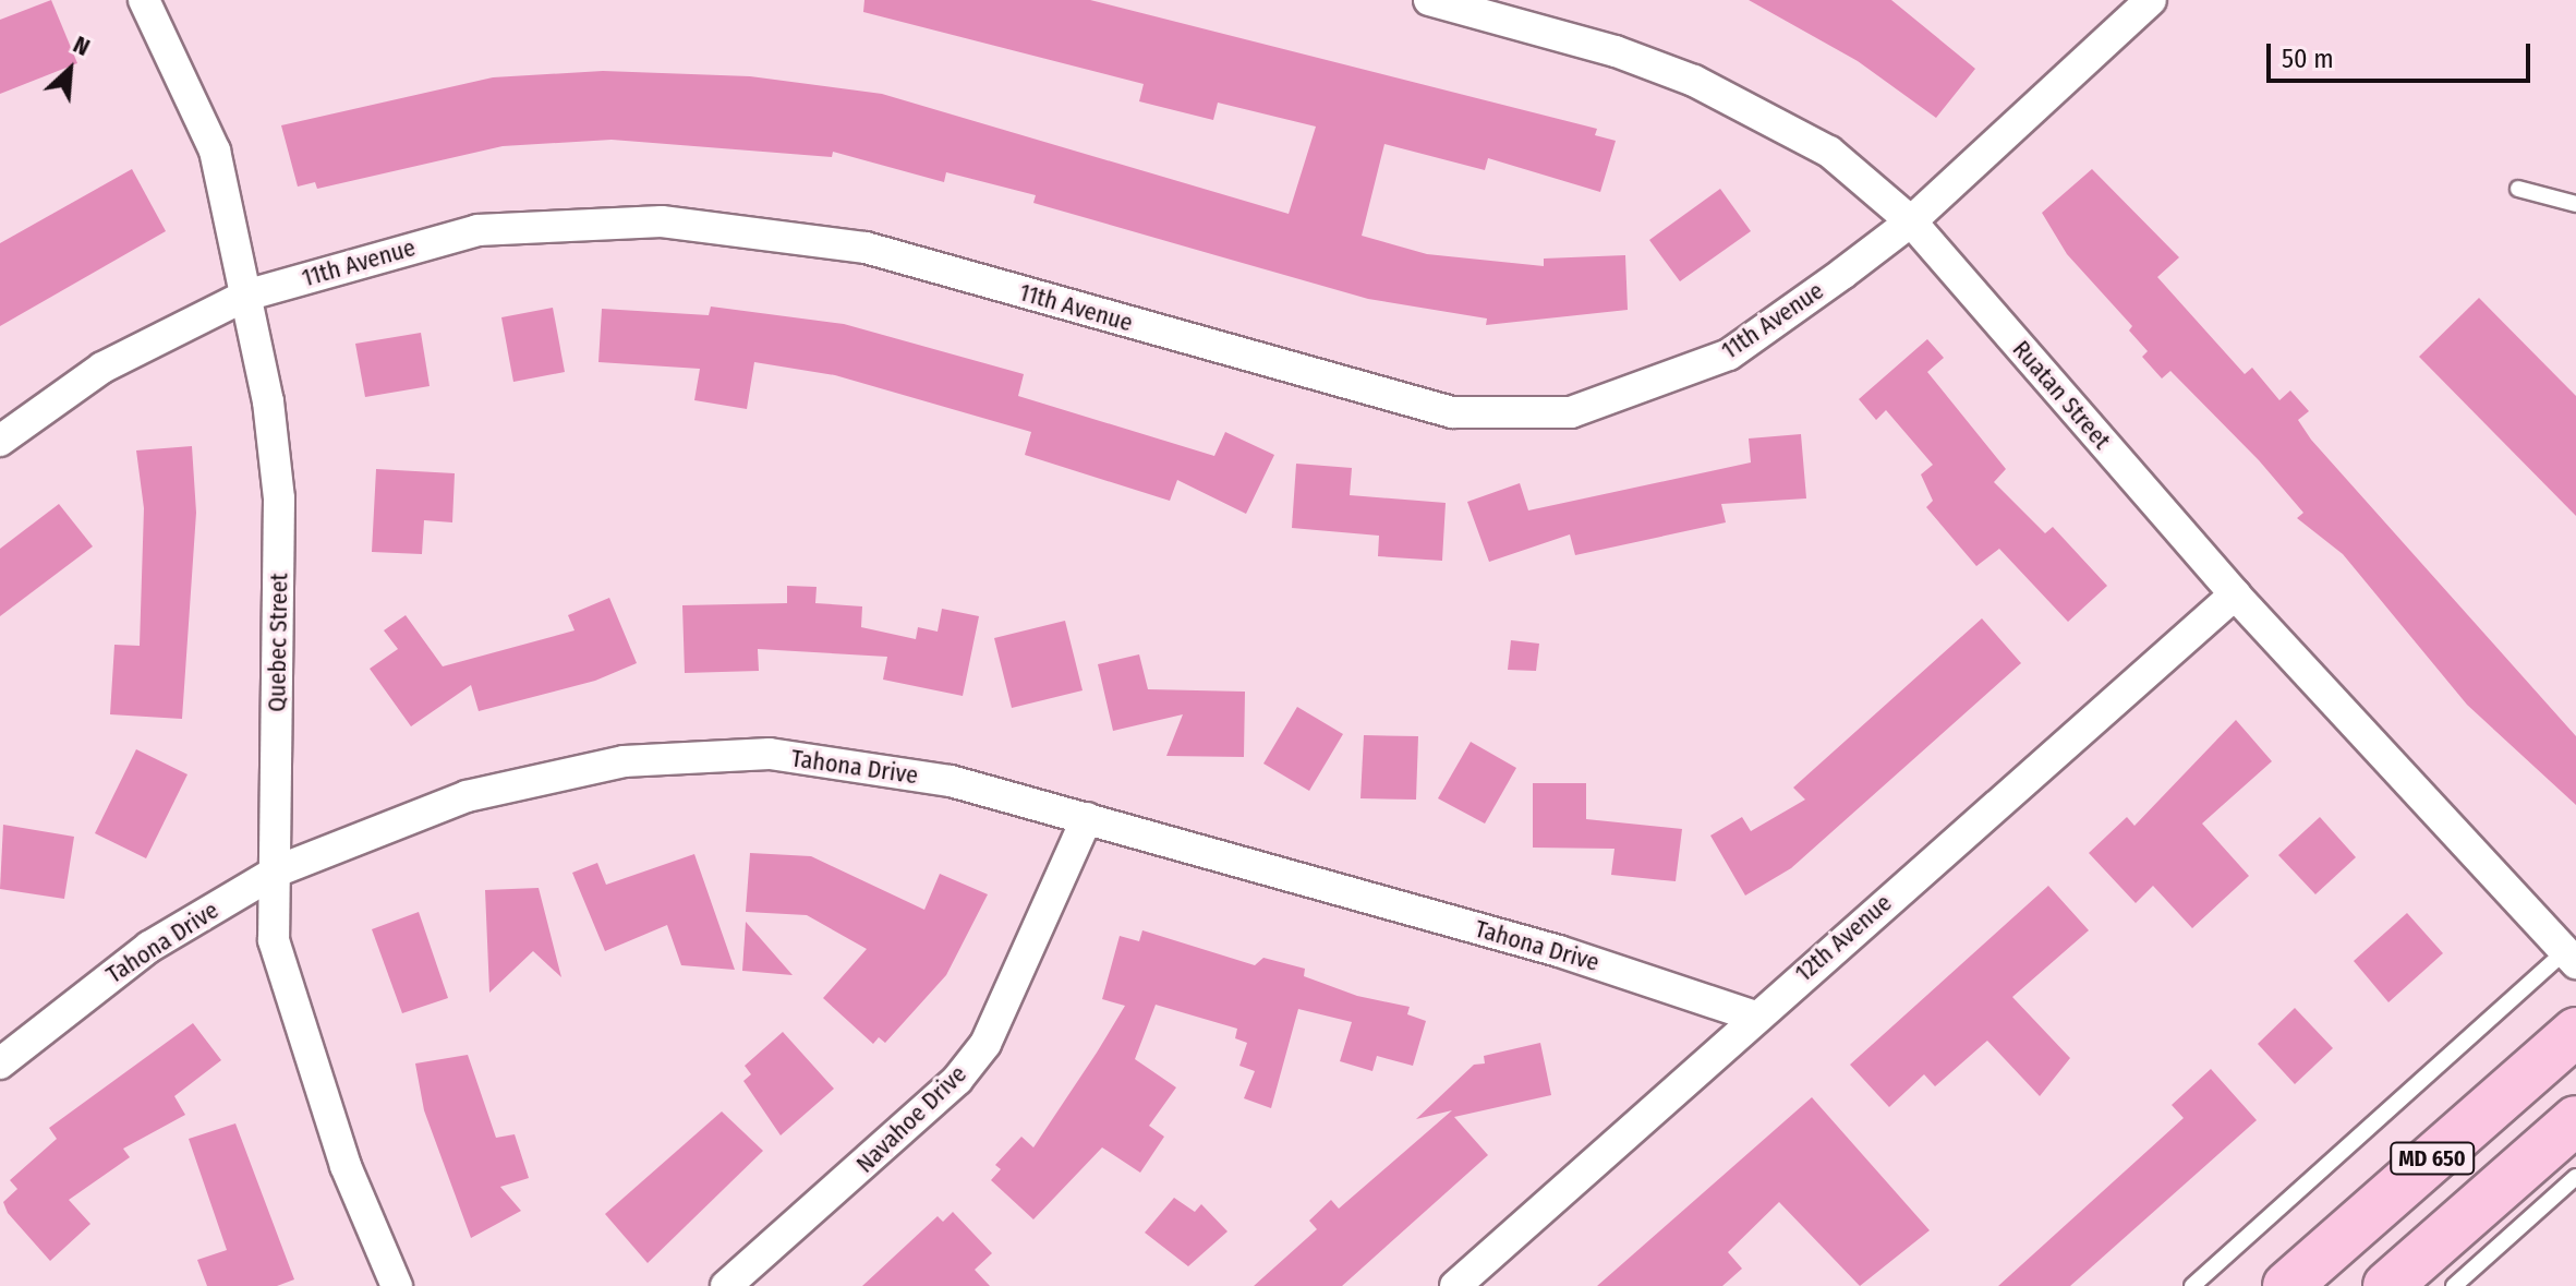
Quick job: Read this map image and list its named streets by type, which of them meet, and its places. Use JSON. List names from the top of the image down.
{
  "streets": {
    "main road": ["MD 650"],
    "street": [
      "11th Avenue",
      "Ruatan Street",
      "Quebec Street",
      "Tahona Drive",
      "12th Avenue",
      "Navahoe Drive"
    ]
  },
  "crossings": [
    ["11th Avenue", "Ruatan Street"],
    ["11th Avenue", "Quebec Street"],
    ["Ruatan Street", "12th Avenue"],
    ["Quebec Street", "Tahona Drive"],
    ["Tahona Drive", "12th Avenue"],
    ["Tahona Drive", "Navahoe Drive"]
  ],
  "scale_bar": "50 m",
  "north": "top right"
}
